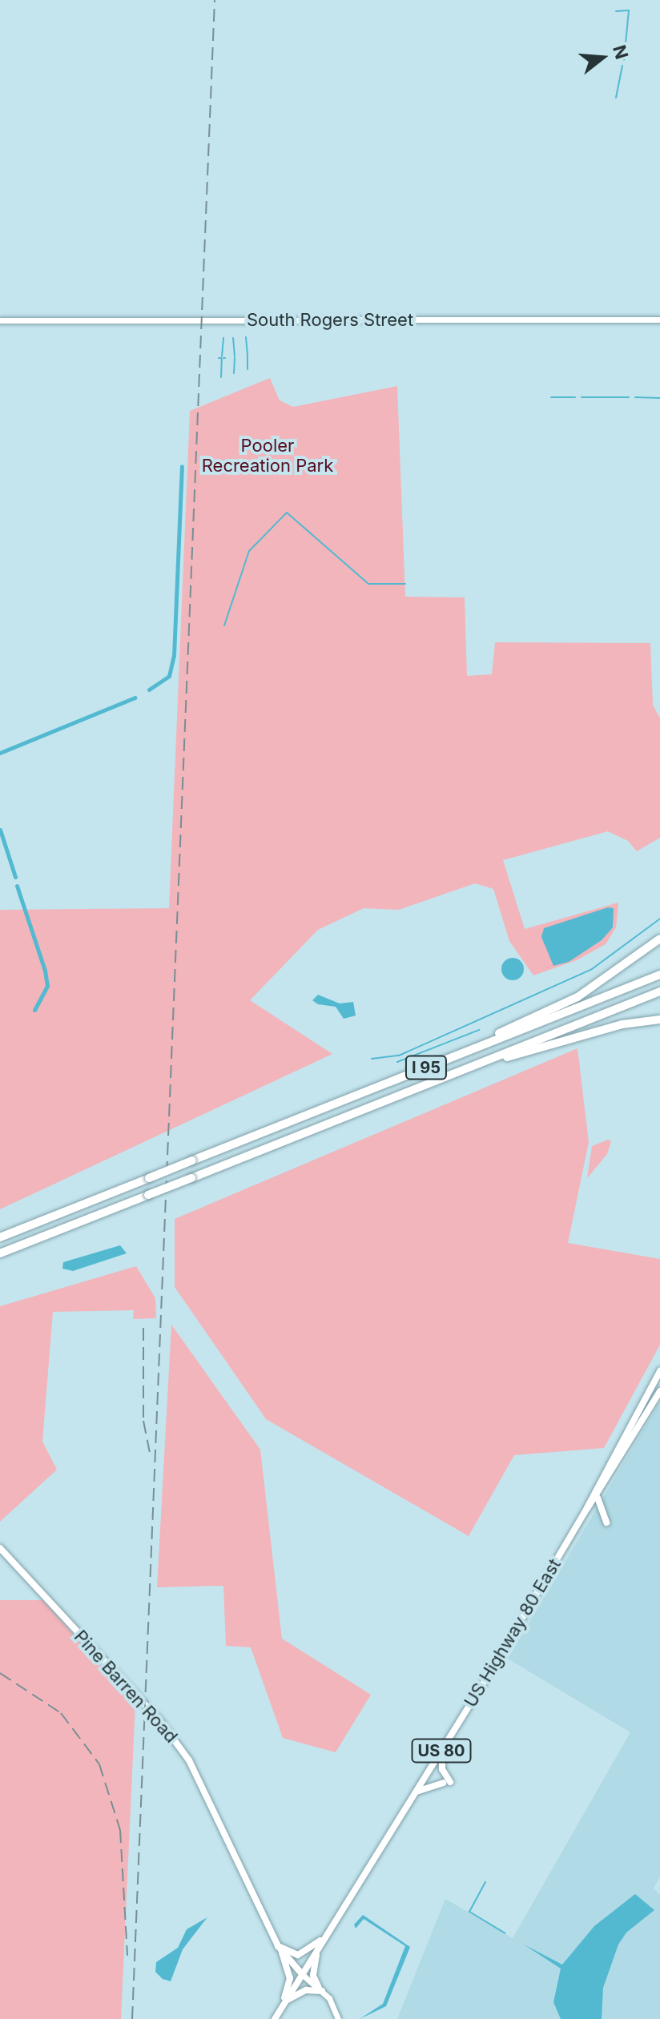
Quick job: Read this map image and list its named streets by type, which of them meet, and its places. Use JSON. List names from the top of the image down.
{
  "streets": {
    "highway": ["I 95"],
    "main road": ["US Highway 80 East", "Pine Barren Road", "US 80"],
    "street": ["South Rogers Street"]
  },
  "crossings": [
    ["US Highway 80 East", "Pine Barren Road"],
    ["US Highway 80 East", "US 80"]
  ],
  "parks": ["Pooler Recreation Park"],
  "north": "right"
}
